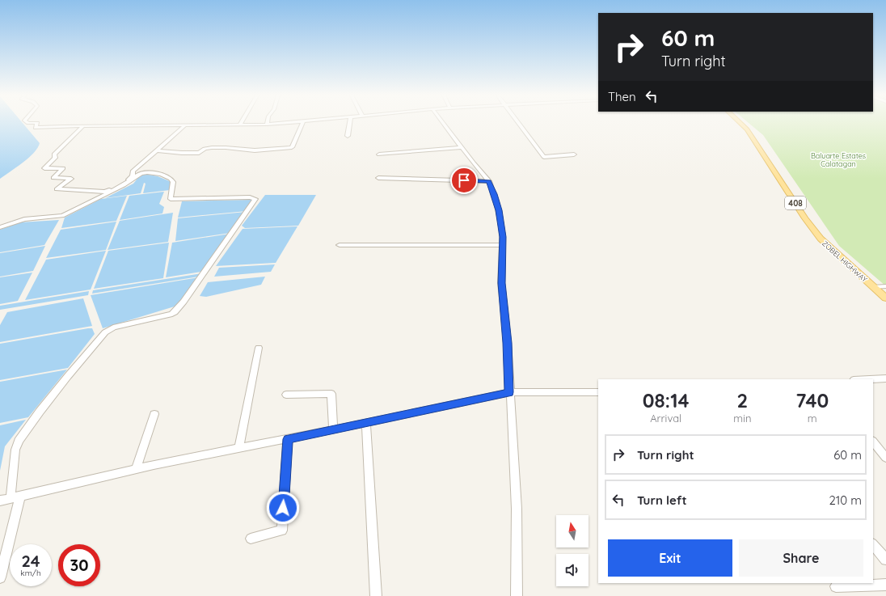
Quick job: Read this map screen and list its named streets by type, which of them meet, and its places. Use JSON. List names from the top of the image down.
{
  "streets": {
    "main road": ["408", "ZOBEL HIGHWAY"]
  },
  "parks": ["Baluarte Estates Calatagan"],
  "north": "top",
  "page": {
    "turn": ["60 m", "Turn right"],
    "then": "Then",
    "eta": [
      "08:14",
      "Arrival",
      "2",
      "min",
      "740",
      "m"
    ],
    "list": [
      {
        "name": "Turn right",
        "value": "60 m"
      },
      {
        "name": "Turn left",
        "value": "210 m"
      }
    ],
    "buttons": ["Exit", "Share"],
    "speed": "24 km/h",
    "limit": "30"
  }
}
